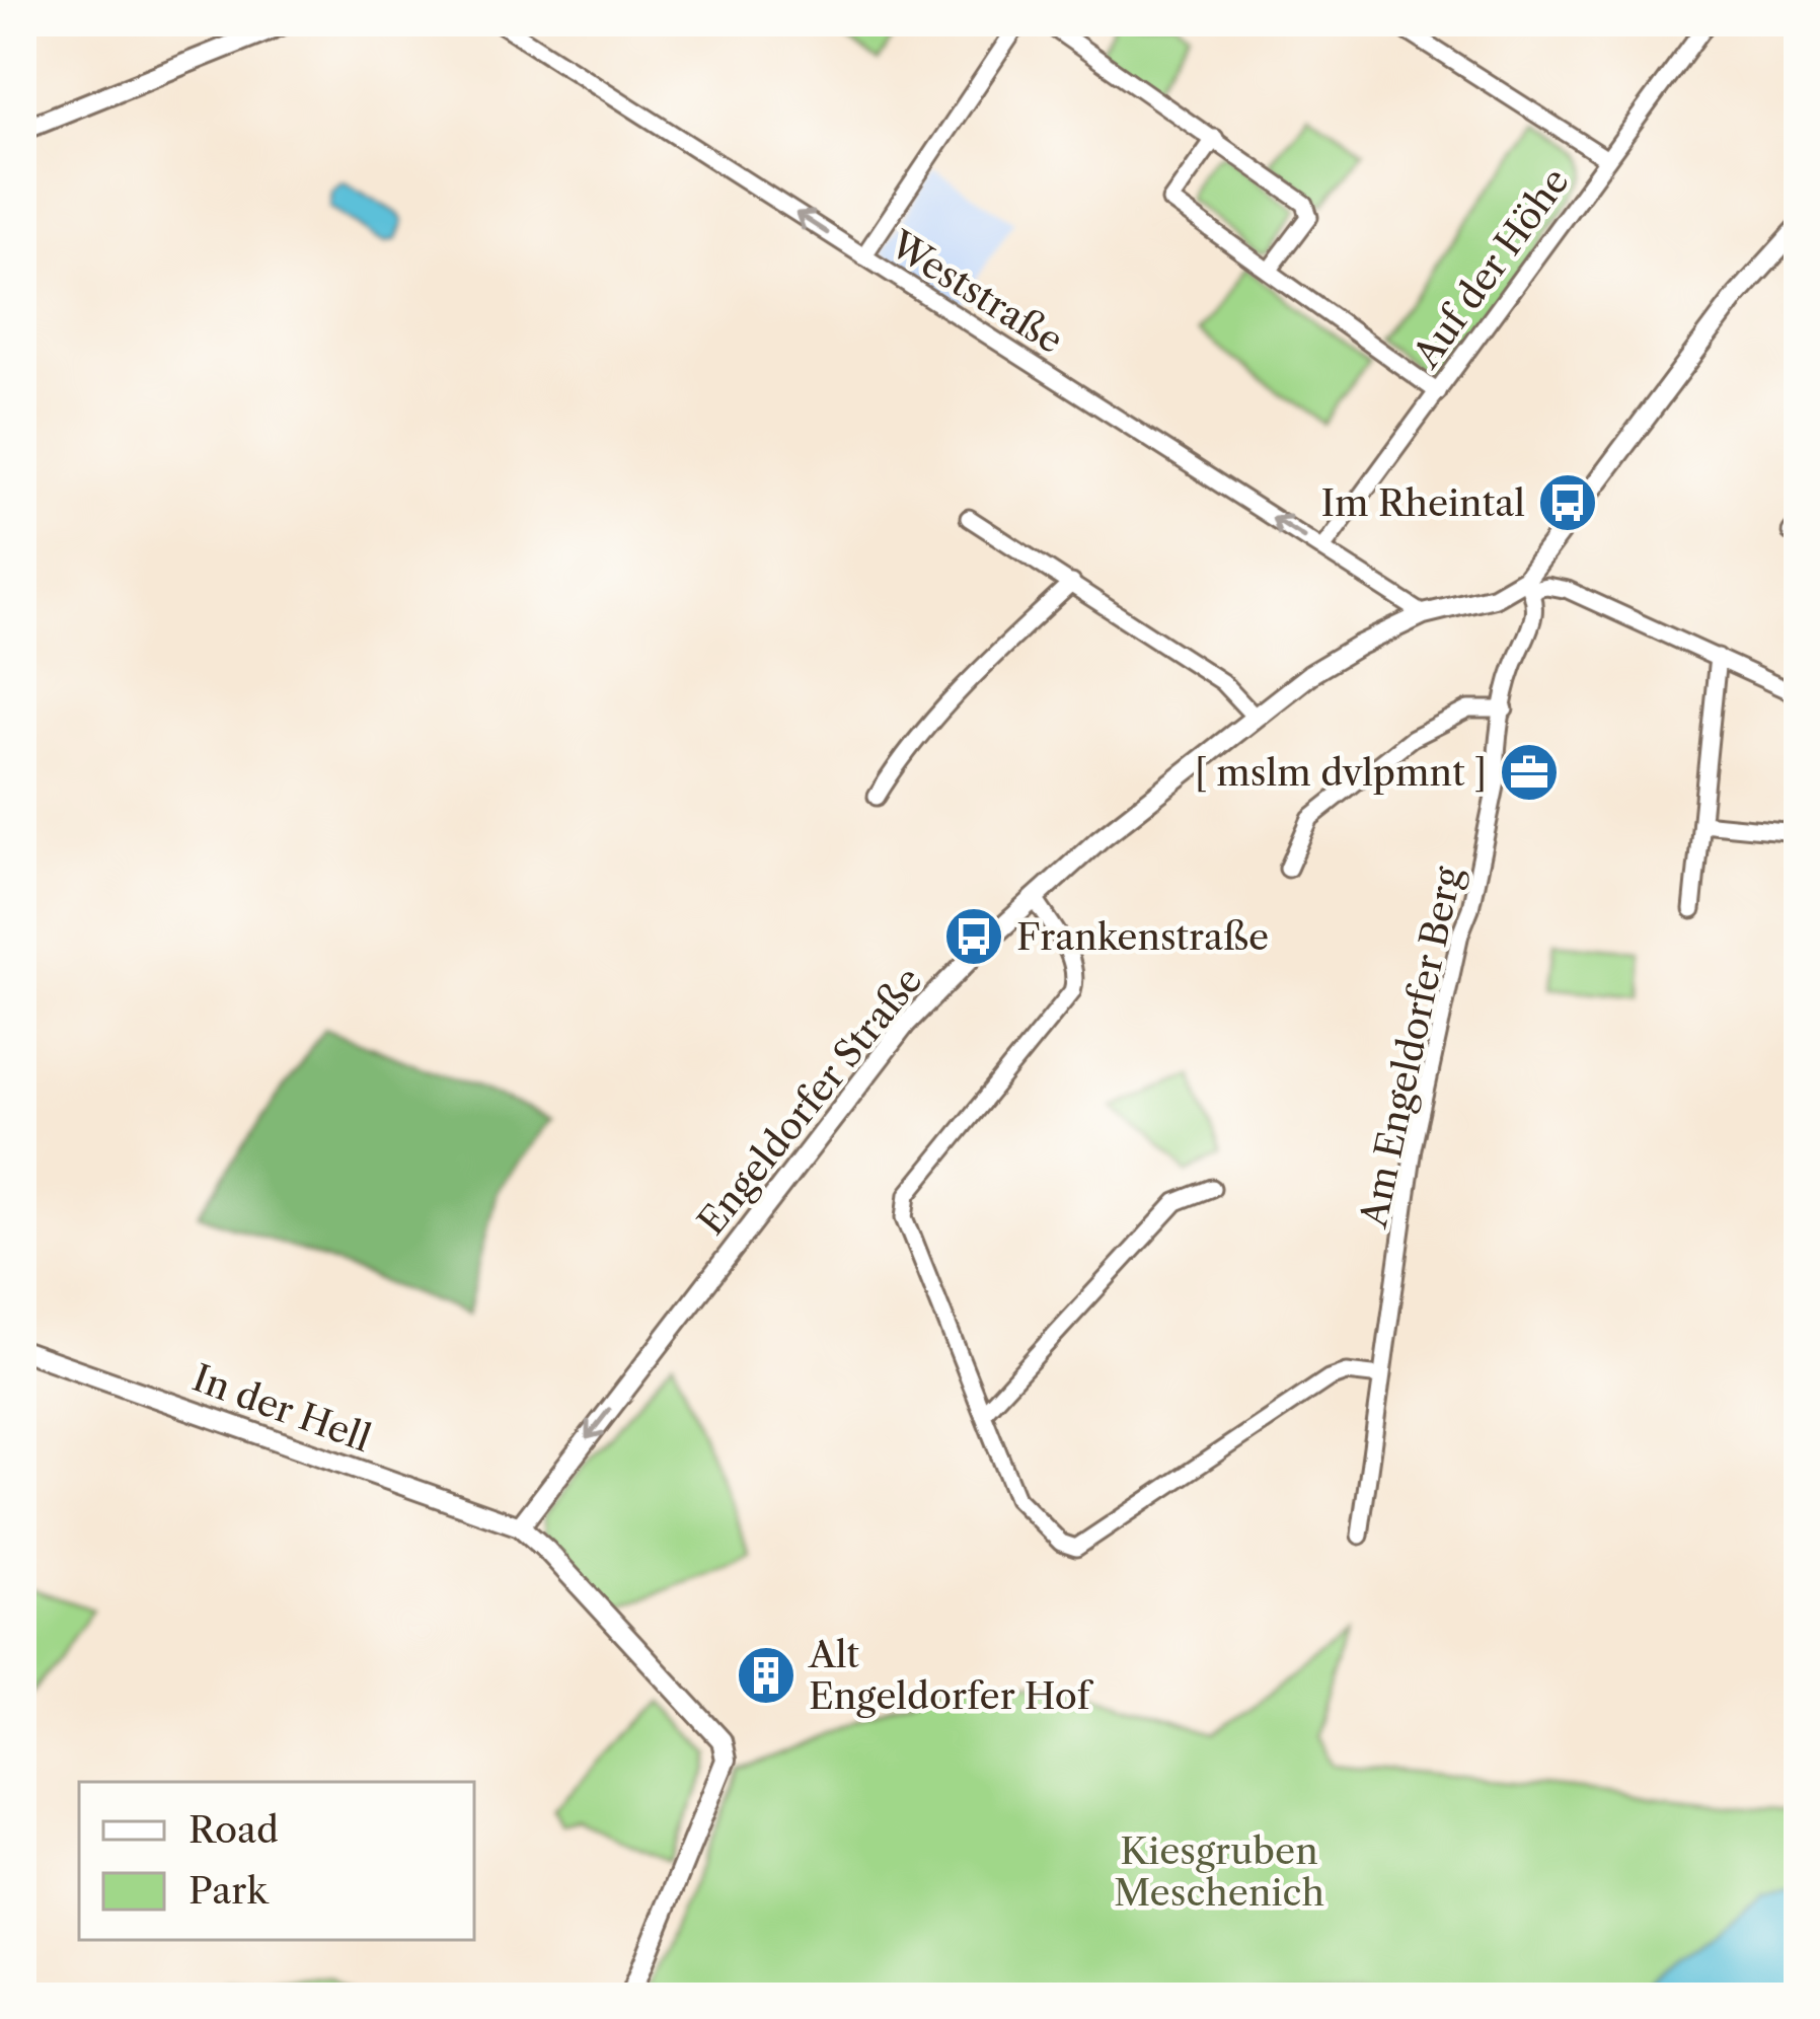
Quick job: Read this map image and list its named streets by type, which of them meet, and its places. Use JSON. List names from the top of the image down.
{
  "streets": {
    "street": [
      "Auf der Höhe",
      "Weststraße",
      "Am Engeldorfer Berg",
      "Engeldorfer Straße",
      "In der Hell"
    ]
  },
  "crossings": [
    ["Auf der Höhe", "Weststraße"],
    ["Weststraße", "Engeldorfer Straße"],
    ["Am Engeldorfer Berg", "Engeldorfer Straße"],
    ["Engeldorfer Straße", "In der Hell"]
  ],
  "one_way": ["Weststraße", "Engeldorfer Straße"],
  "parks": ["Kiesgruben Meschenich"],
  "places": {
    "bus stop": ["Im Rheintal", "Frankenstraße"],
    "office": ["[ mslm dvlpmnt ]"],
    "building": ["Alt Engeldorfer Hof"]
  },
  "legend": ["Road", "Park"]
}
